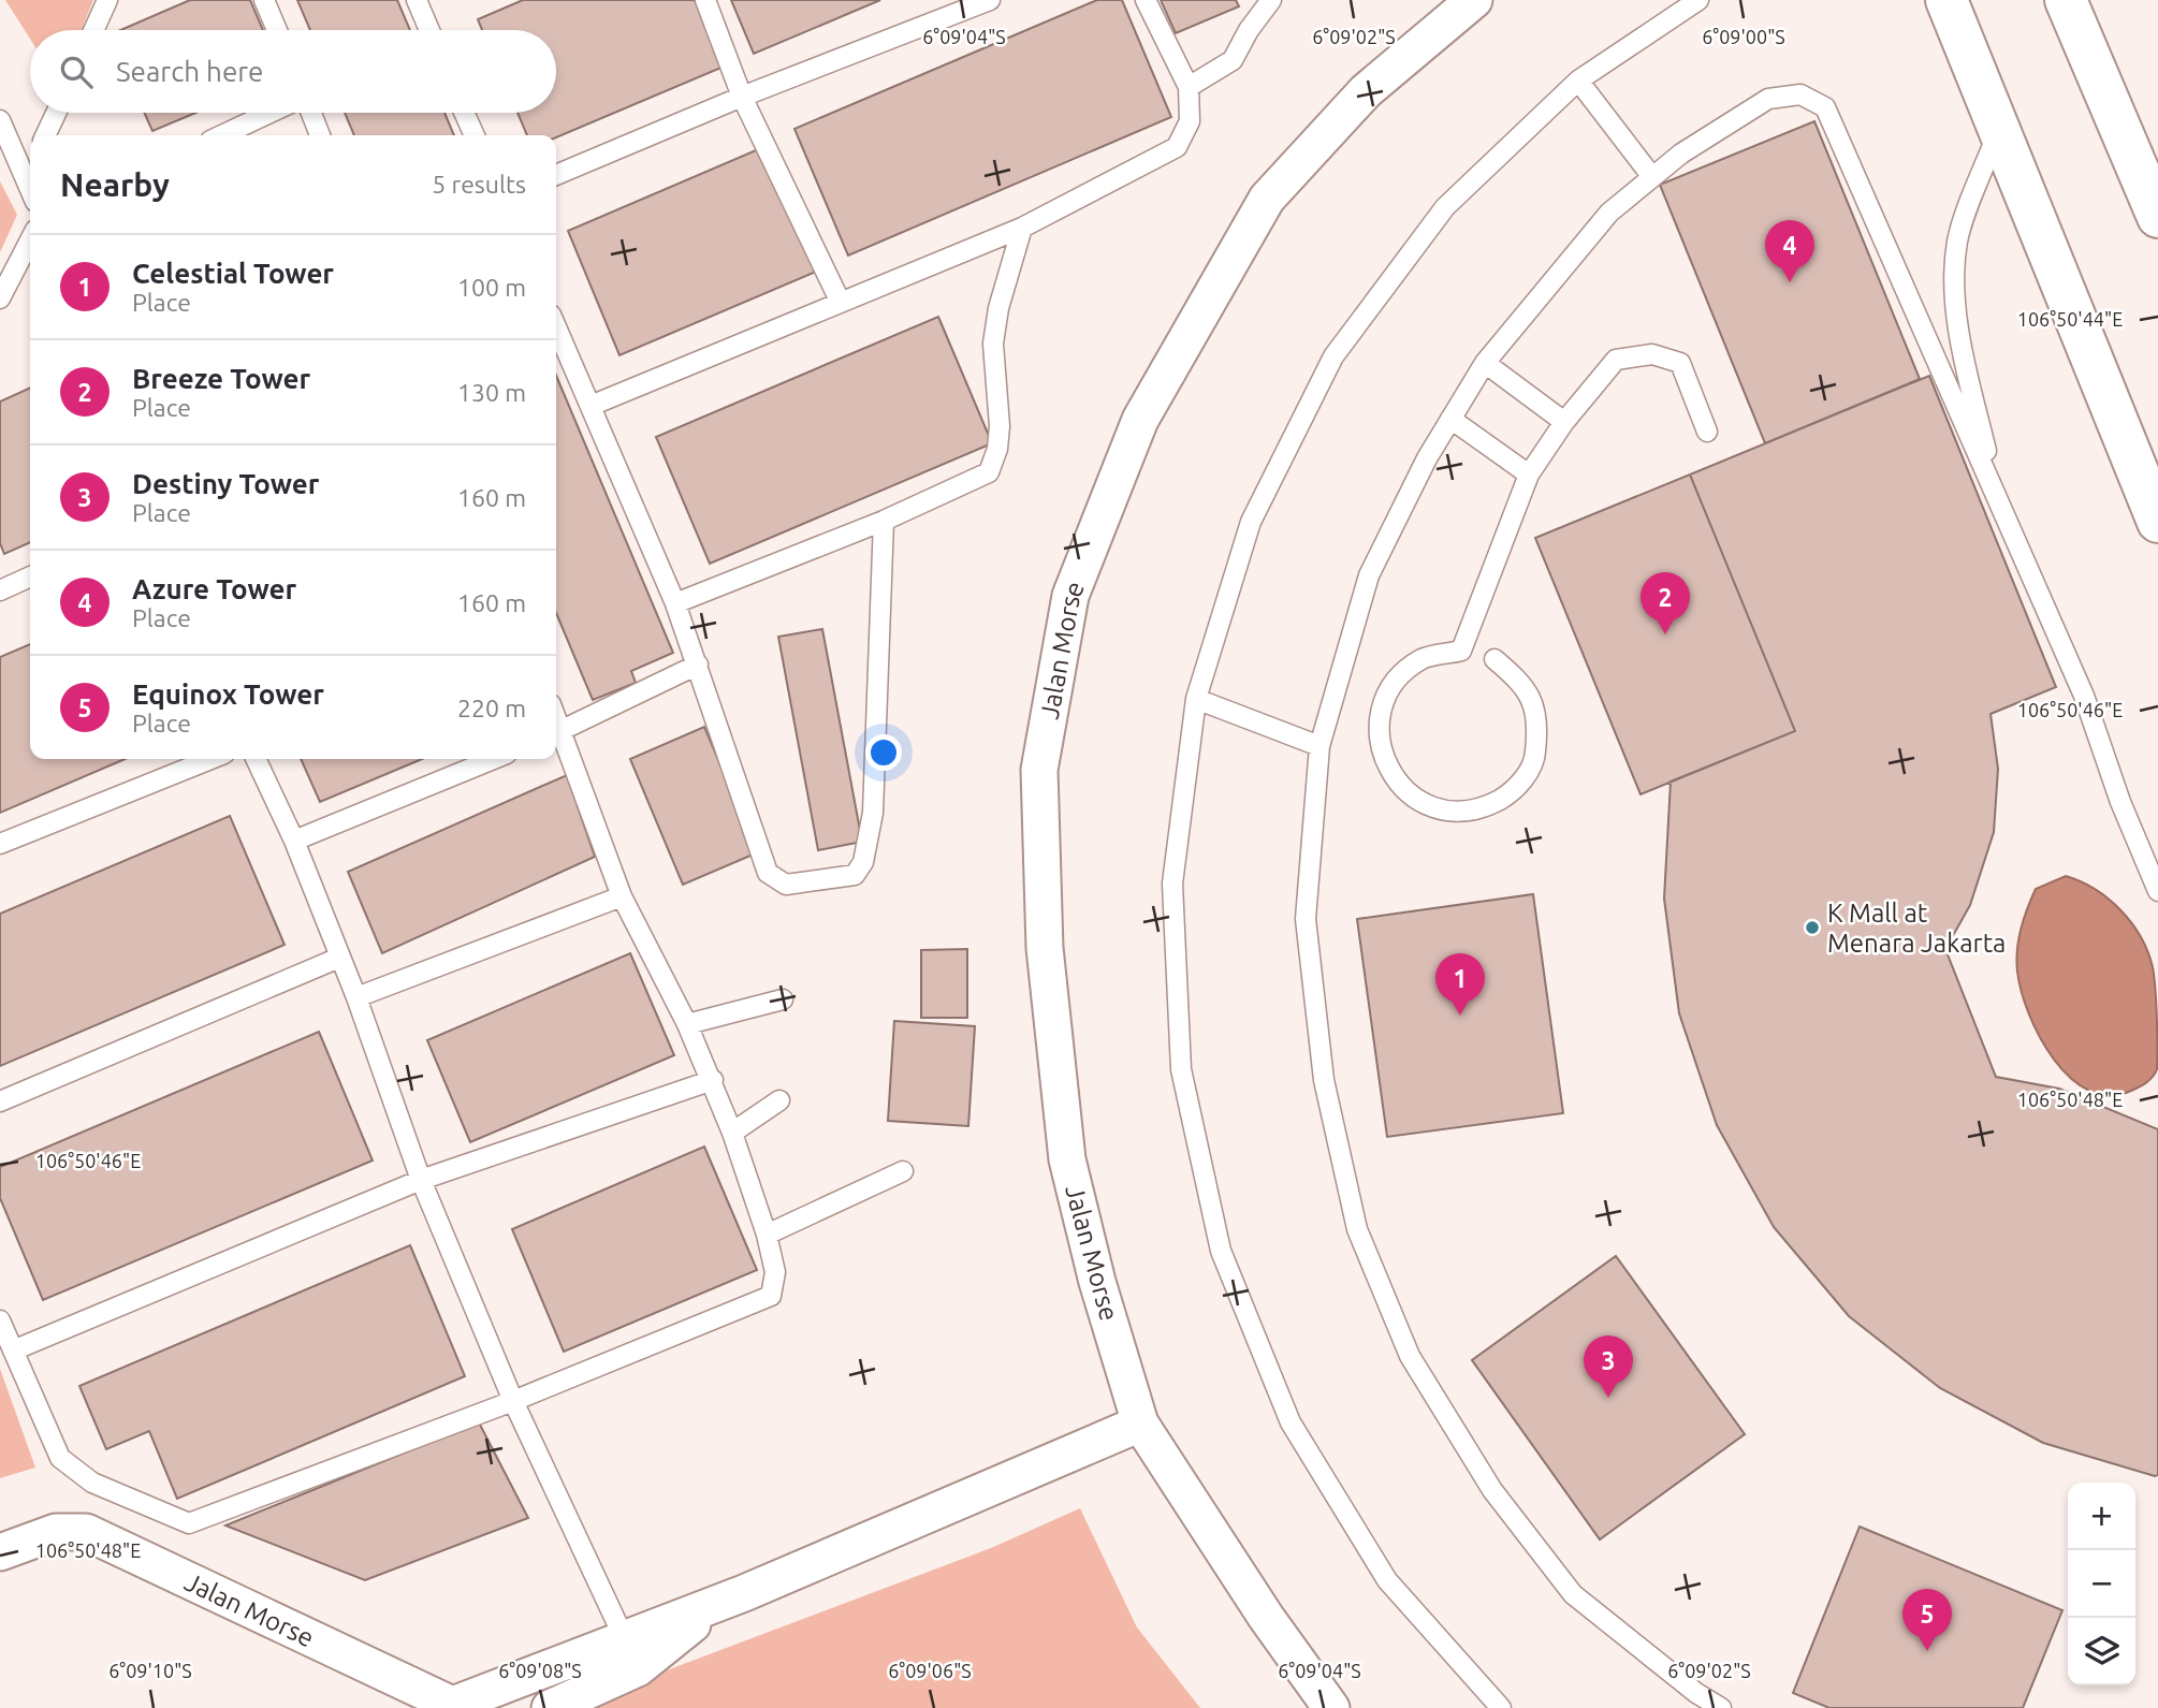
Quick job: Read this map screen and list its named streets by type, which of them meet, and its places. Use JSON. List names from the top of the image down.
{
  "streets": {
    "street": ["Jalan Morse"]
  },
  "places": ["K Mall at Menara Jakarta"],
  "page": {
    "search": "Search here",
    "heading": ["Nearby", "5 results"],
    "pins": [
      "4",
      "2",
      "1",
      "3",
      "5"
    ],
    "list": [
      {
        "mark": "1",
        "name": "Celestial Tower",
        "note": "Place",
        "value": "100 m"
      },
      {
        "mark": "2",
        "name": "Breeze Tower",
        "note": "Place",
        "value": "130 m"
      },
      {
        "mark": "3",
        "name": "Destiny Tower",
        "note": "Place",
        "value": "160 m"
      },
      {
        "mark": "4",
        "name": "Azure Tower",
        "note": "Place",
        "value": "160 m"
      },
      {
        "mark": "5",
        "name": "Equinox Tower",
        "note": "Place",
        "value": "220 m"
      }
    ],
    "map_buttons": ["+", "−"]
  },
  "coordinates": [
    "6°09'04\"S",
    "6°09'02\"S",
    "6°09'00\"S",
    "106°50'44\"E",
    "106°50'46\"E",
    "106°50'48\"E",
    "6°09'10\"S",
    "6°09'08\"S",
    "6°09'06\"S"
  ]
}
